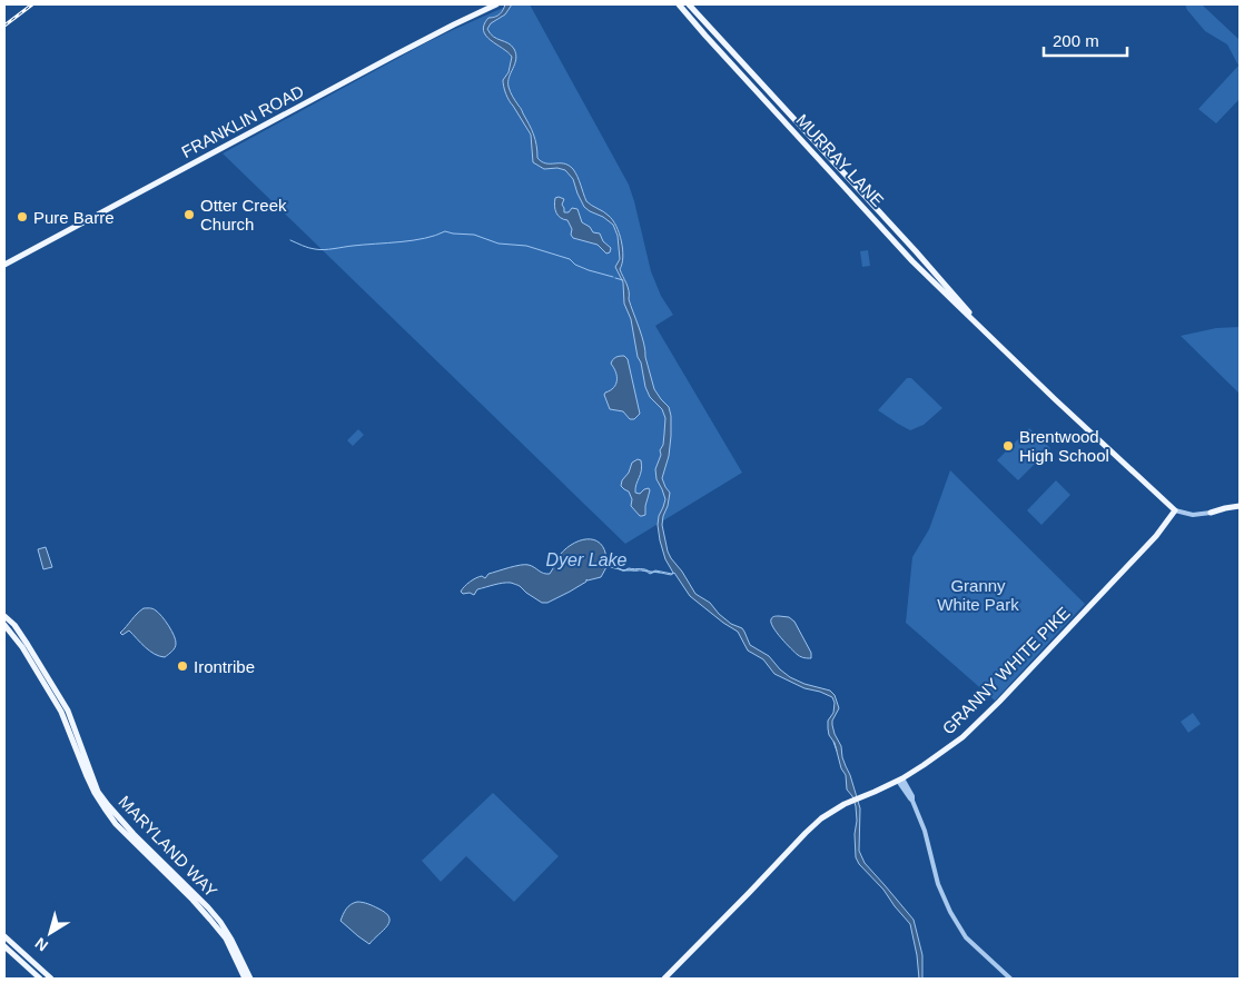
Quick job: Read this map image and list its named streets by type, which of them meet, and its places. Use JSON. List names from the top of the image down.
{
  "streets": {
    "main road": [
      "FRANKLIN ROAD",
      "MURRAY LANE",
      "GRANNY WHITE PIKE",
      "MARYLAND WAY"
    ]
  },
  "crossings": [
    ["MURRAY LANE", "GRANNY WHITE PIKE"]
  ],
  "water": ["Dyer Lake"],
  "parks": ["Granny White Park"],
  "places": [
    "Otter Creek Church",
    "Pure Barre",
    "Brentwood High School",
    "Irontribe"
  ],
  "scale_bar": "200 m",
  "north": "bottom left"
}
